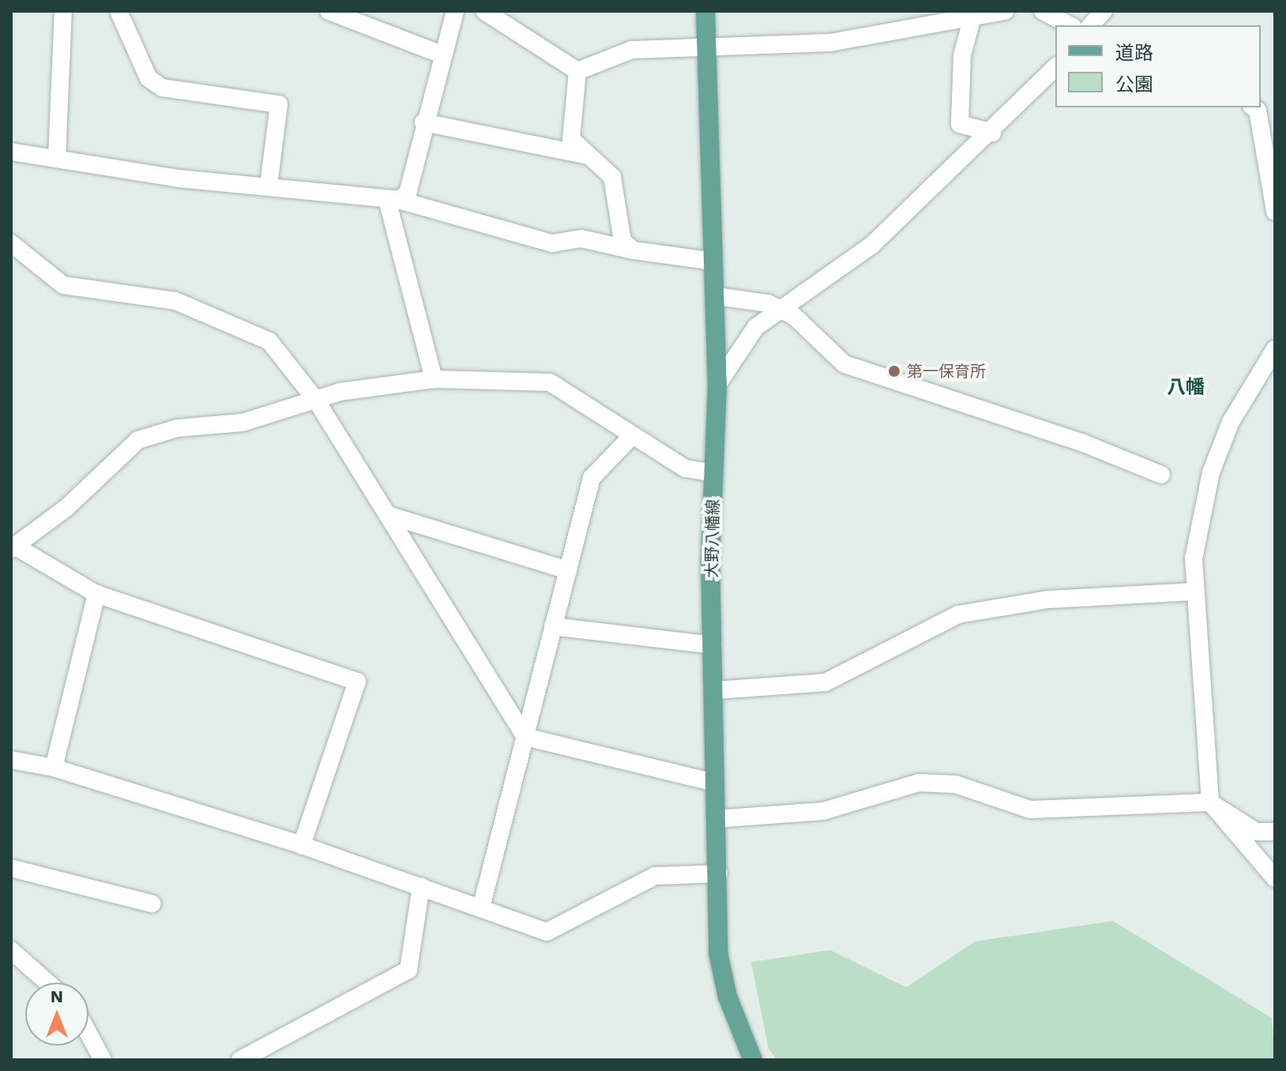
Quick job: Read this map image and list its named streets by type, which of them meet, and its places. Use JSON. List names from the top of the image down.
{
  "streets": {
    "main road": ["大野八幡線"]
  },
  "districts": ["八幡"],
  "places": ["第一保育所"],
  "legend": ["道路", "公園"],
  "north": "top"
}
